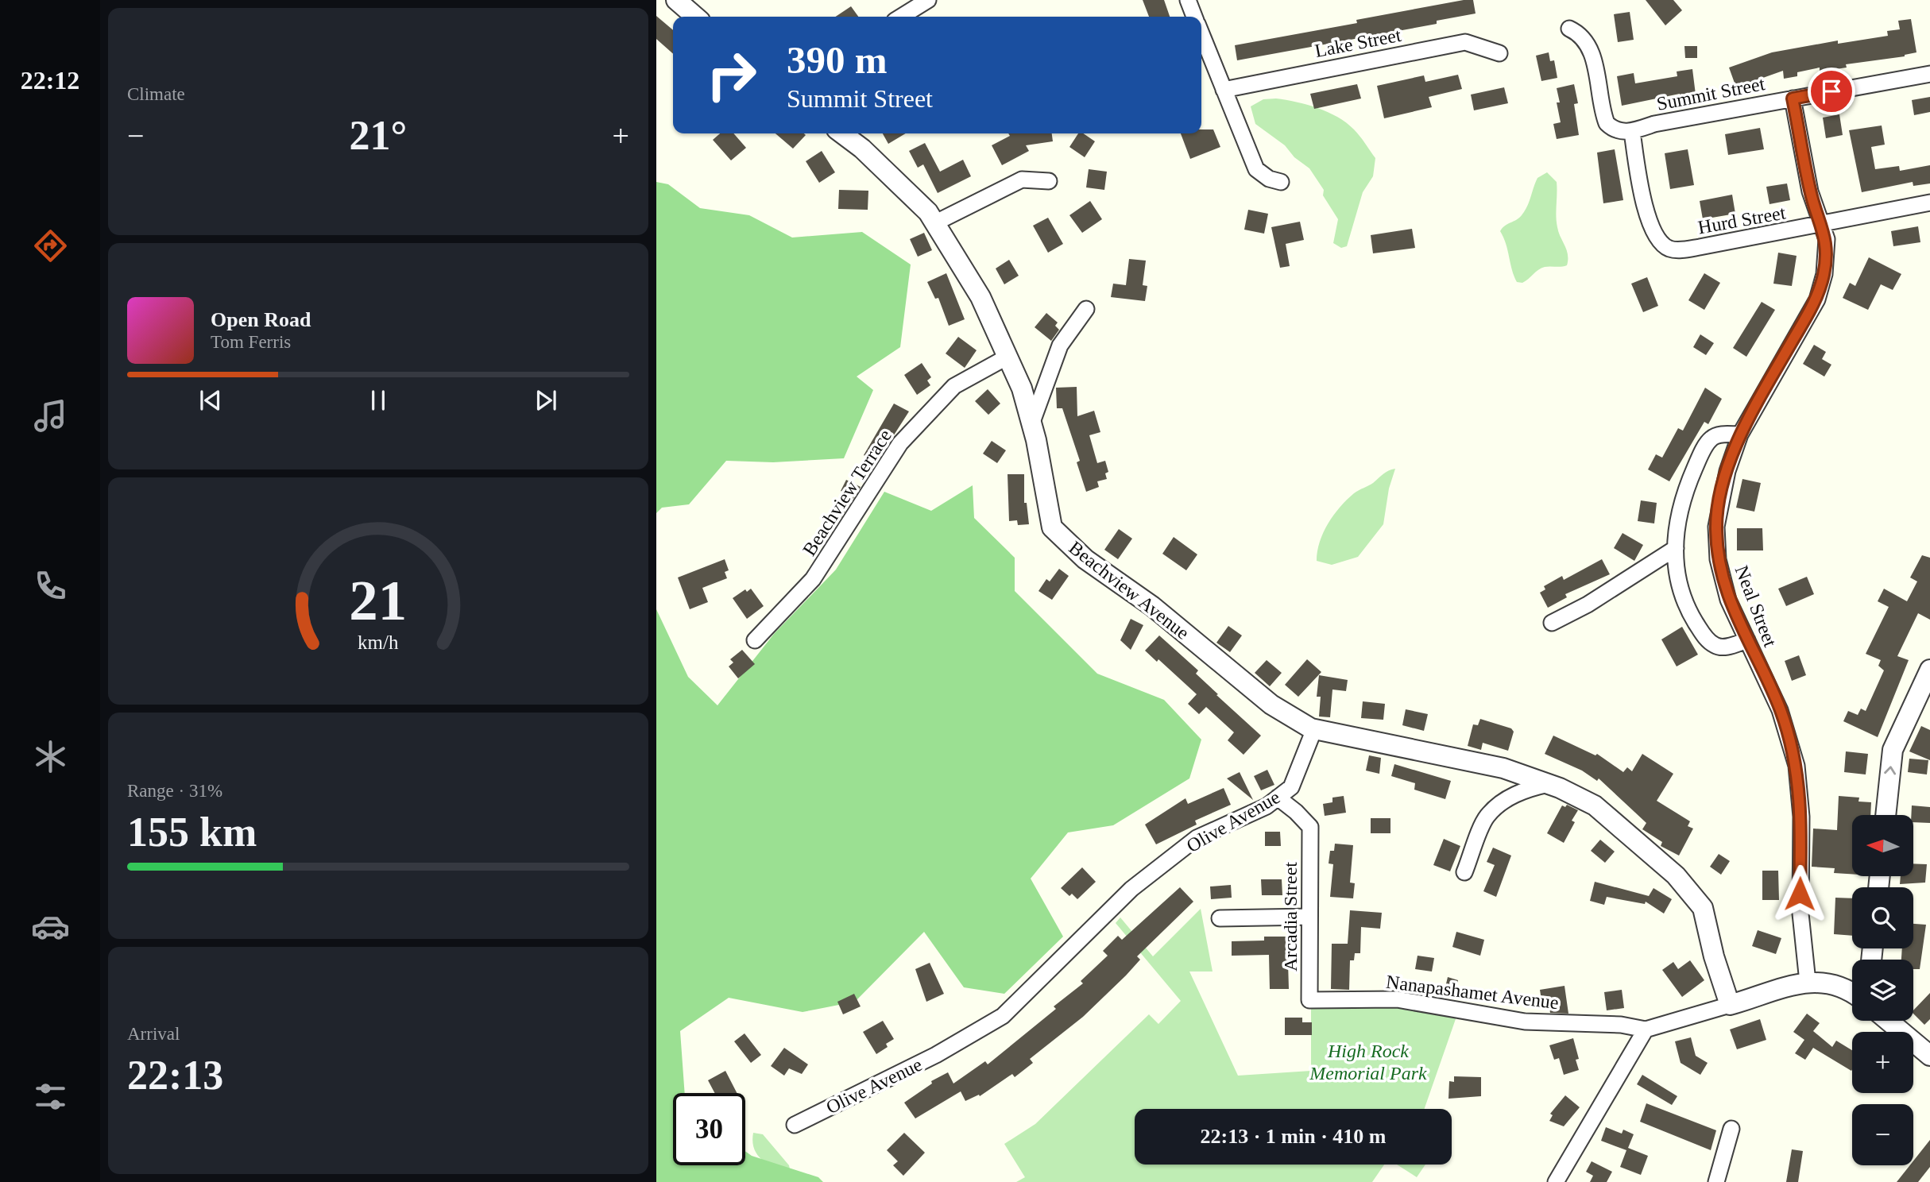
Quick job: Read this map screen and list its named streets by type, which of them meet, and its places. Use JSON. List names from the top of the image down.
{
  "streets": {
    "street": [
      "Lake Street",
      "Summit Street",
      "Hurd Street",
      "Beachview Terrace",
      "Beachview Avenue",
      "Neal Street",
      "Olive Avenue",
      "Arcadia Street",
      "Nanapashamet Avenue"
    ]
  },
  "crossings": [
    ["Summit Street", "Hurd Street"],
    ["Summit Street", "Neal Street"],
    ["Hurd Street", "Neal Street"],
    ["Beachview Terrace", "Beachview Avenue"],
    ["Beachview Avenue", "Olive Avenue"],
    ["Olive Avenue", "Arcadia Street"],
    ["Arcadia Street", "Nanapashamet Avenue"]
  ],
  "parks": ["High Rock Memorial Park"],
  "north": "left",
  "page": {
    "tabs": "22:12",
    "tile": [
      "Climate",
      ["Range · 31%", "155 km"],
      ["Arrival", "22:13"]
    ],
    "turn": ["390 m", "Summit Street"],
    "heat": ["−", "21°", "+"],
    "song": ["Open Road", "Tom Ferris"],
    "map_buttons": ["+", "−"],
    "limit": "30",
    "trip": "22:13 · 1 min · 410 m",
    "gauge": ["21", "km/h"]
  }
}
